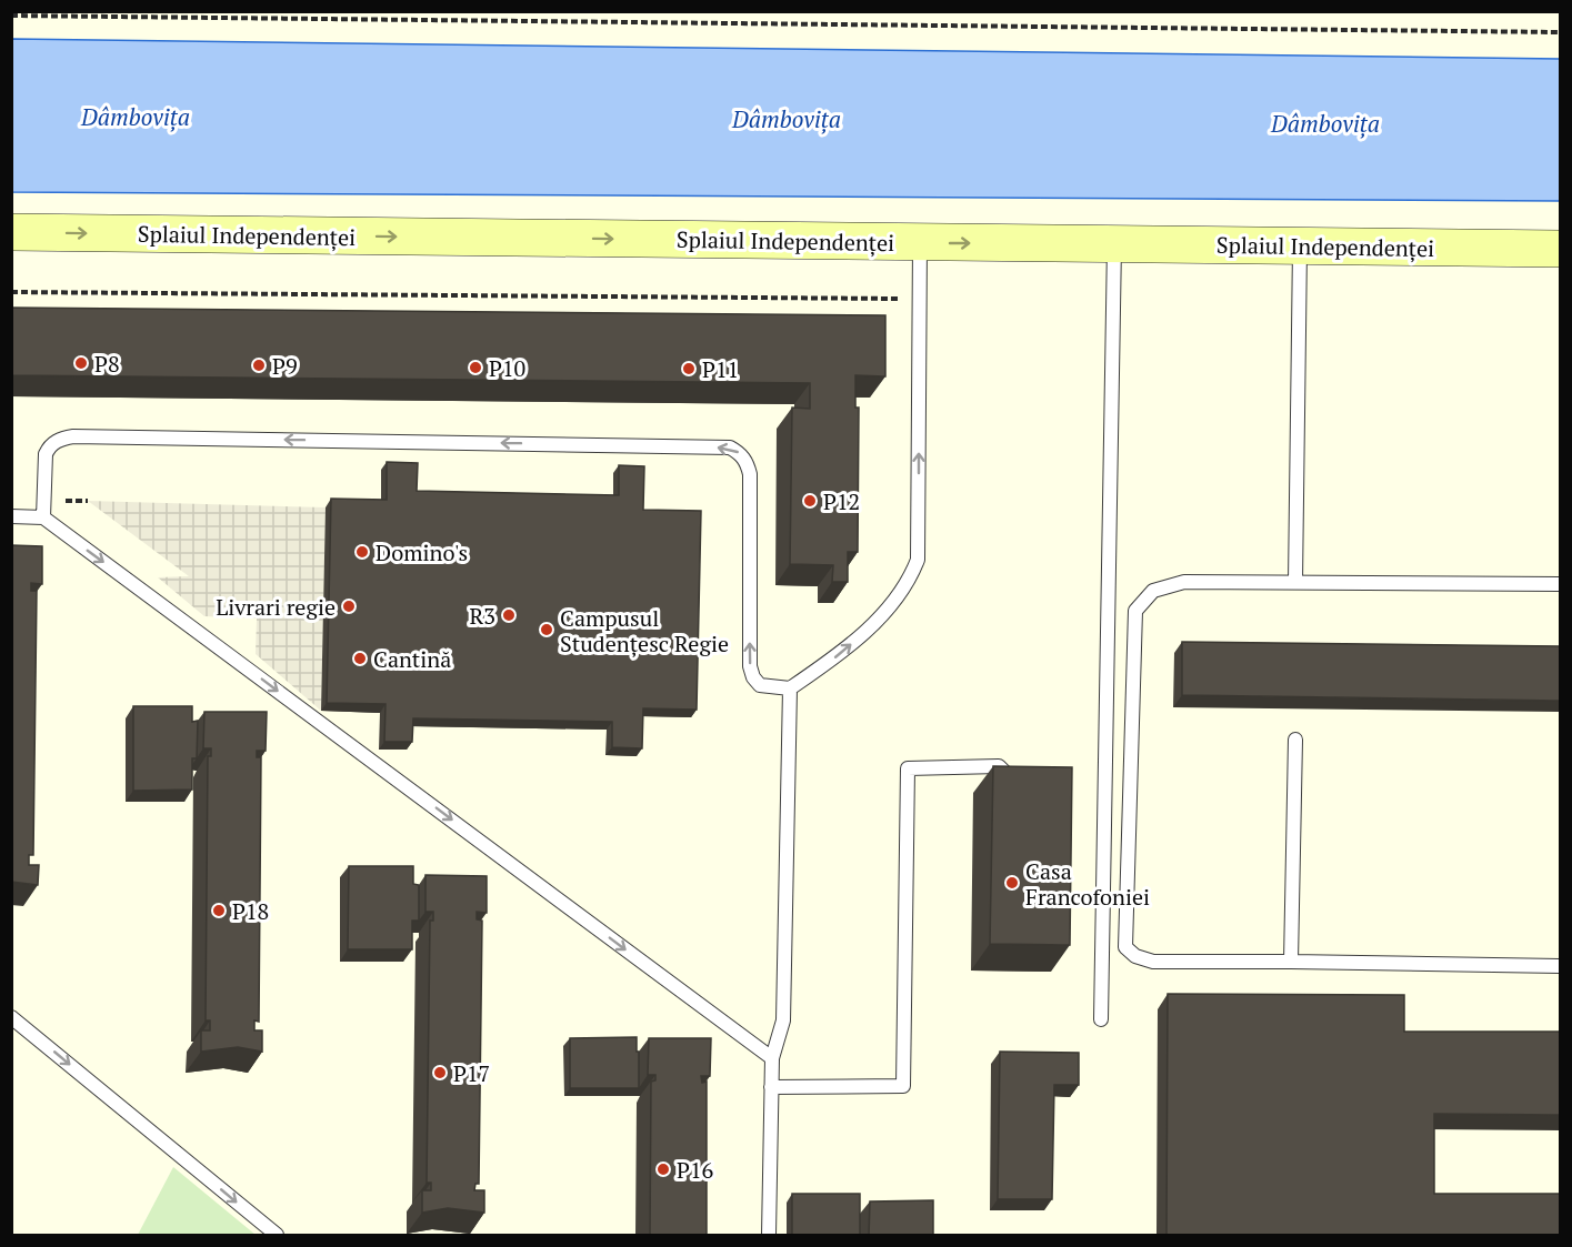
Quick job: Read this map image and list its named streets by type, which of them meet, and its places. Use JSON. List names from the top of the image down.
{
  "streets": {
    "main road": ["Splaiul Independenței"]
  },
  "one_way": ["Splaiul Independenței"],
  "water": ["Dâmbovița"],
  "places": [
    "P8",
    "P9",
    "P10",
    "P11",
    "P12",
    "Domino's",
    "Livrari regie",
    "R3",
    "Campusul Studențesc Regie",
    "Cantină",
    "Casa Francofoniei",
    "P18",
    "P17",
    "P16"
  ]
}
